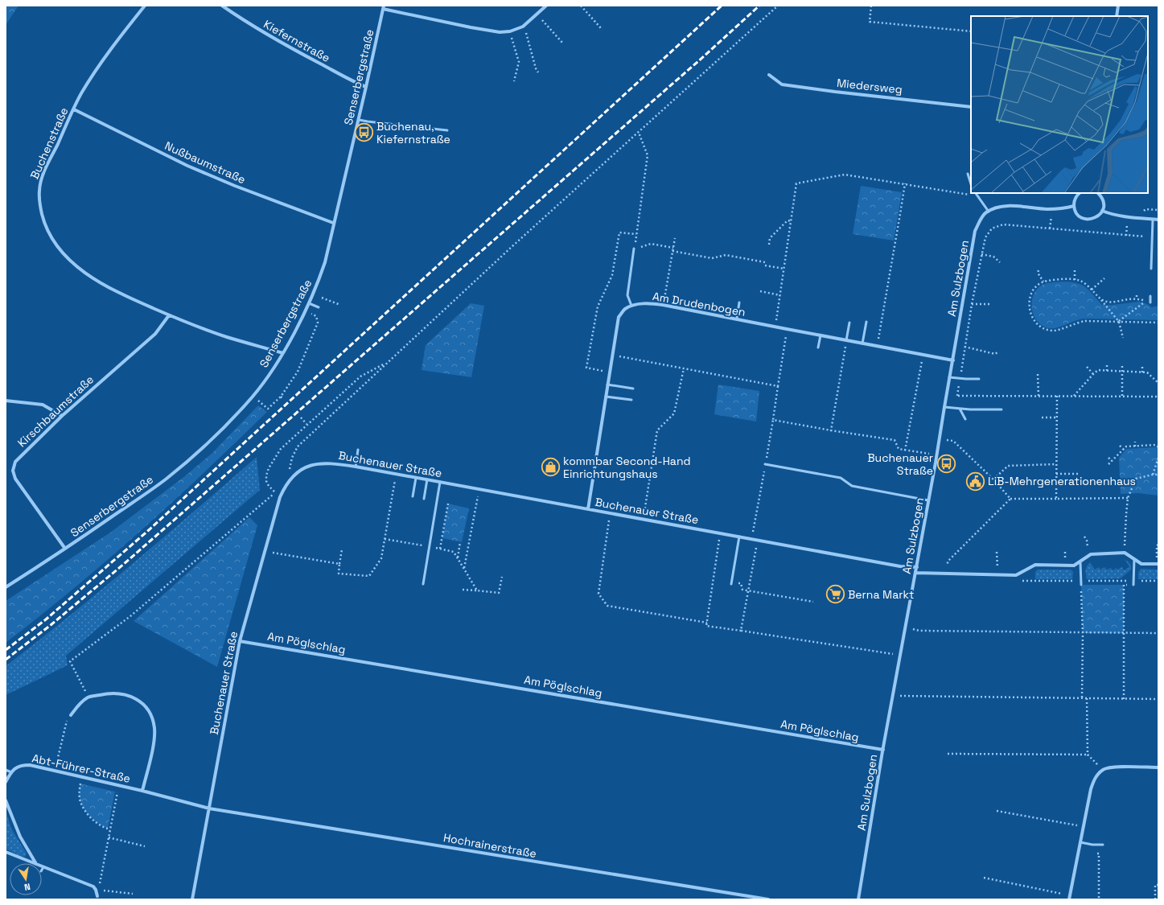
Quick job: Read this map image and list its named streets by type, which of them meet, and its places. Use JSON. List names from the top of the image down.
{
  "streets": {
    "street": [
      "Kiefernstraße",
      "Senserbergstraße",
      "Miedersweg",
      "Buchenstraße",
      "Nußbaumstraße",
      "Am Sulzbogen",
      "Am Drudenbogen",
      "Kirschbaumstraße",
      "Buchenauer Straße",
      "Am Pöglschlag",
      "Abt-Führer-Straße",
      "Hochrainerstraße"
    ]
  },
  "crossings": [
    ["Kiefernstraße", "Senserbergstraße"],
    ["Senserbergstraße", "Buchenstraße"],
    ["Senserbergstraße", "Nußbaumstraße"],
    ["Senserbergstraße", "Kirschbaumstraße"],
    ["Buchenstraße", "Nußbaumstraße"],
    ["Buchenstraße", "Kirschbaumstraße"],
    ["Am Sulzbogen", "Am Drudenbogen"],
    ["Am Sulzbogen", "Buchenauer Straße"],
    ["Am Sulzbogen", "Am Pöglschlag"],
    ["Buchenauer Straße", "Am Pöglschlag"],
    ["Buchenauer Straße", "Abt-Führer-Straße"],
    ["Buchenauer Straße", "Hochrainerstraße"],
    ["Abt-Führer-Straße", "Hochrainerstraße"]
  ],
  "places": {
    "bus stop": ["Buchenau, Kiefernstraße", "Buchenauer Straße"],
    "shop": ["kommbar Second-Hand Einrichtungshaus"],
    "public building": ["LiB-Mehrgenerationenhaus"],
    "supermarket": ["Berna Markt"]
  },
  "north": "bottom"
}
